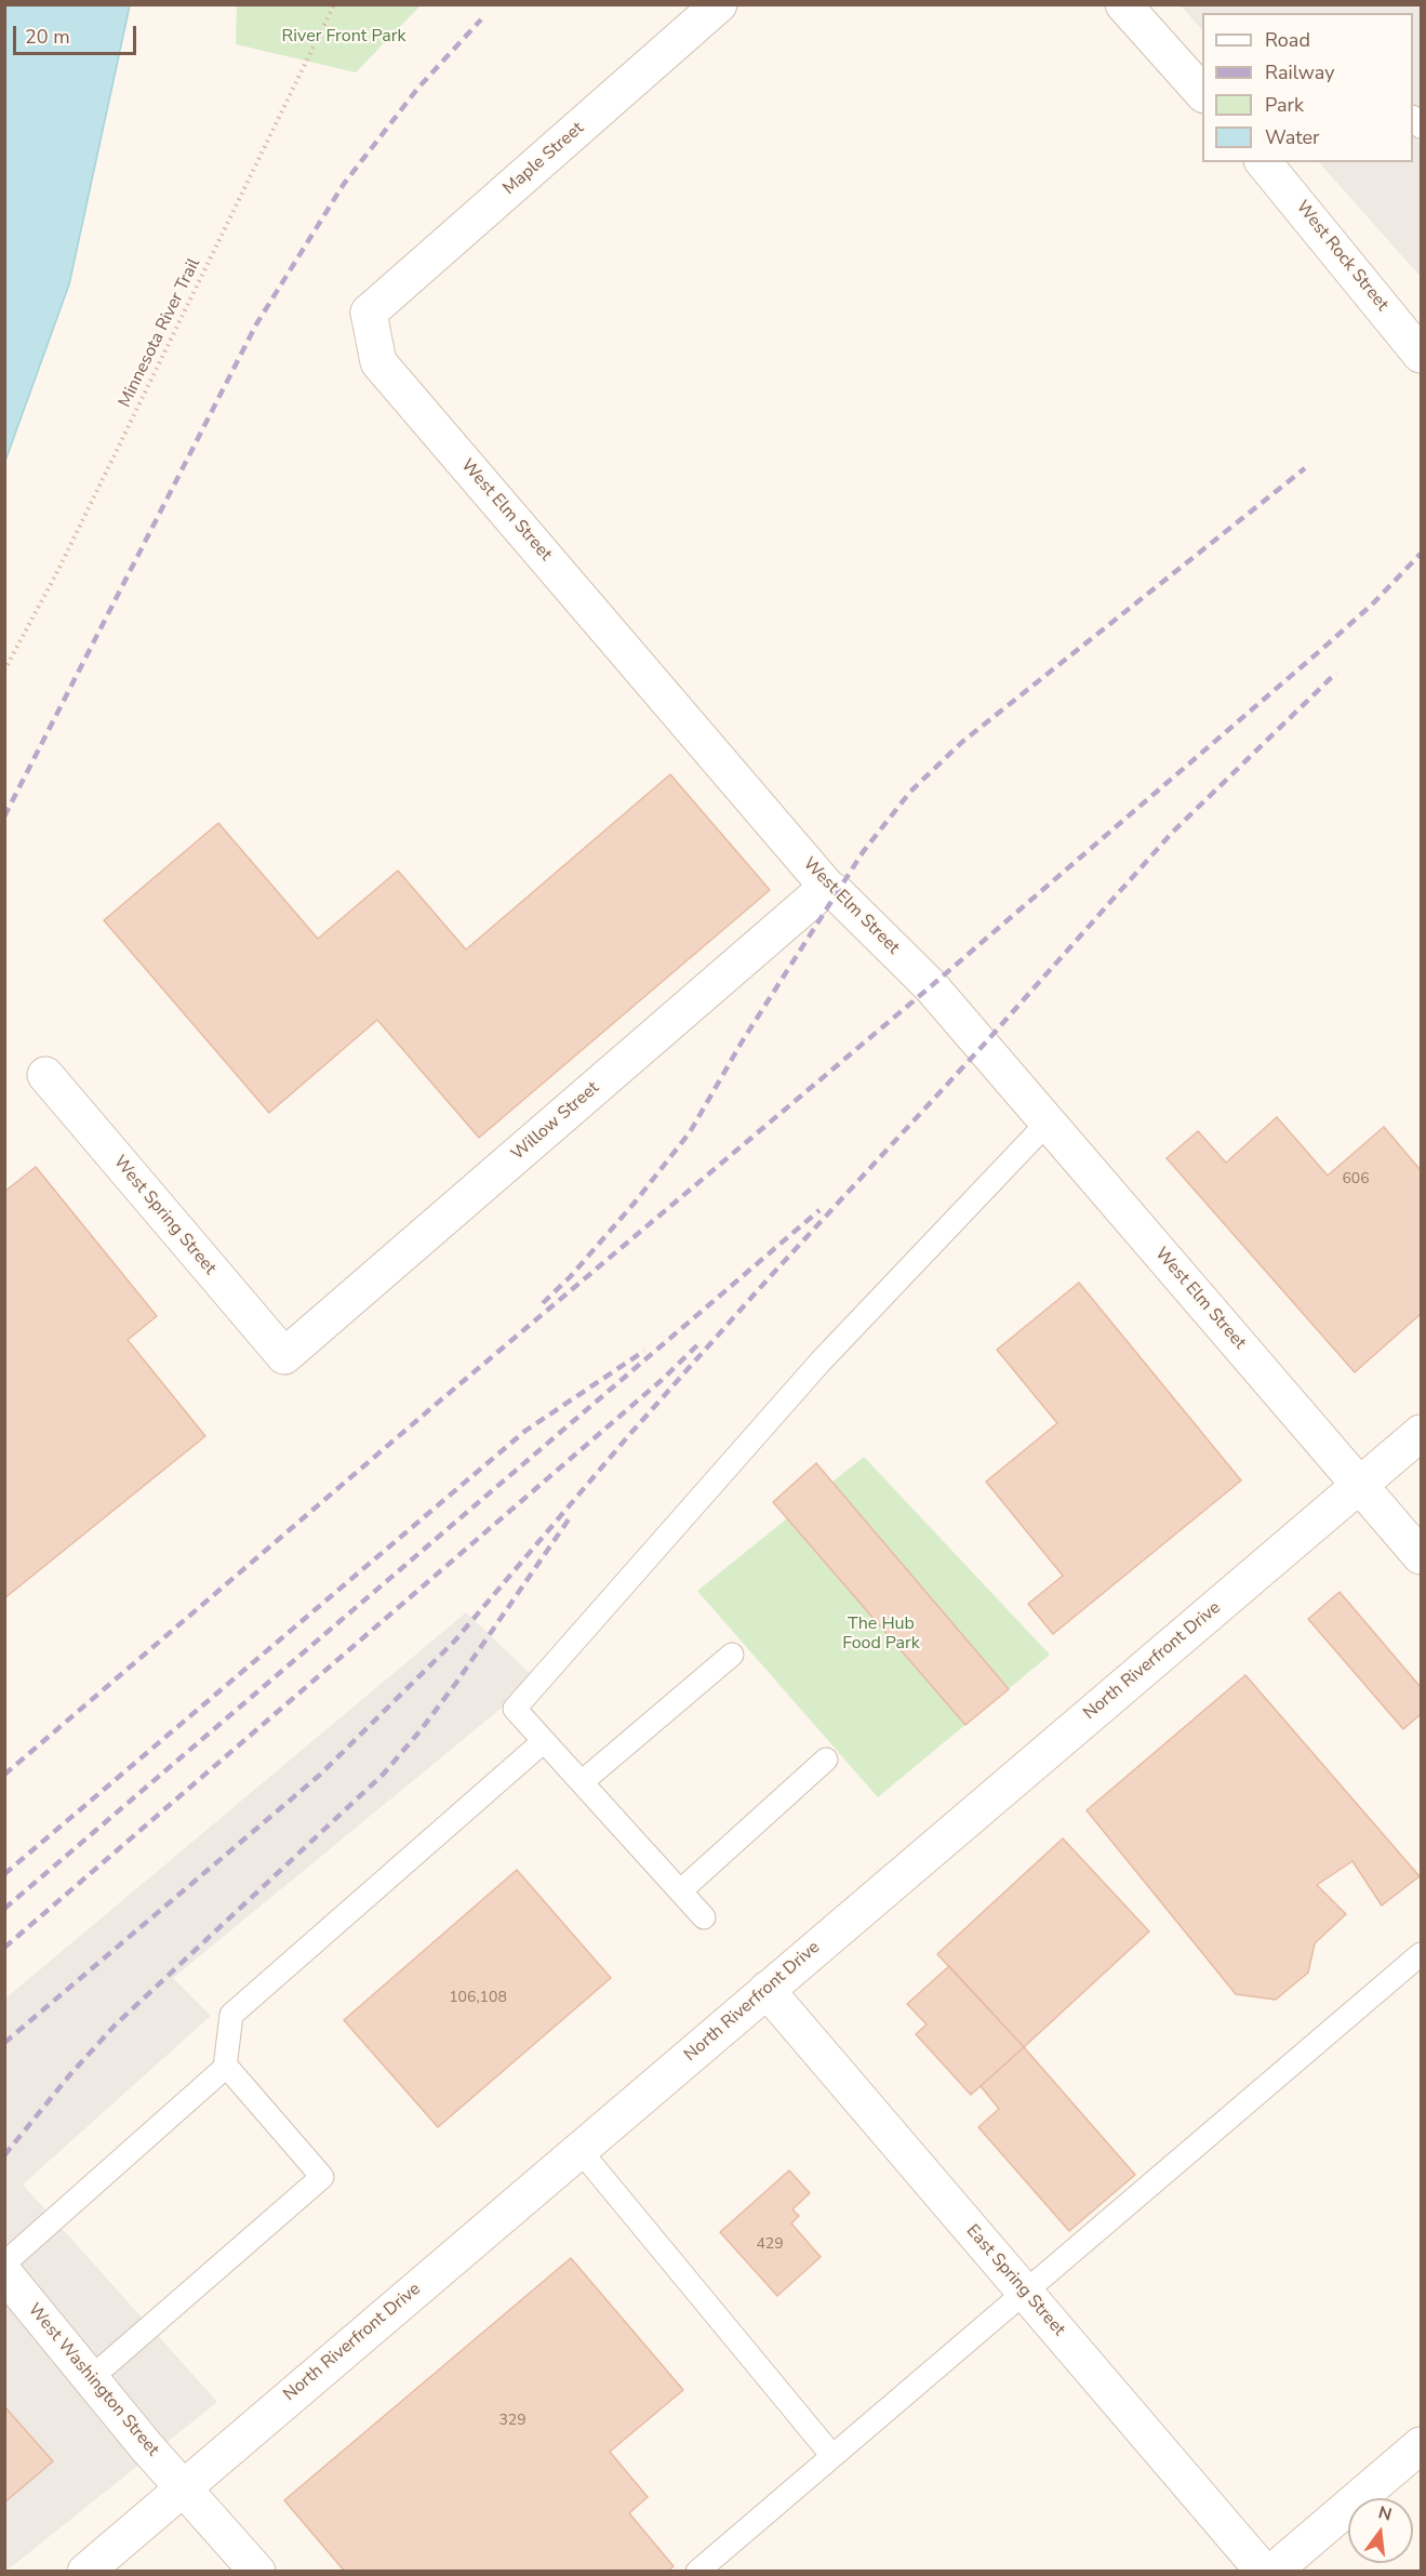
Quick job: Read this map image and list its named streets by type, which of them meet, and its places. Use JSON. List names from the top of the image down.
{
  "streets": {
    "street": [
      "Maple Street",
      "West Rock Street",
      "West Elm Street",
      "Willow Street",
      "West Spring Street",
      "North Riverfront Drive",
      "East Spring Street",
      "West Washington Street"
    ],
    "path": ["Minnesota River Trail"]
  },
  "crossings": [
    ["Maple Street", "West Elm Street"],
    ["West Elm Street", "Willow Street"],
    ["West Elm Street", "North Riverfront Drive"],
    ["Willow Street", "West Spring Street"],
    ["North Riverfront Drive", "East Spring Street"],
    ["North Riverfront Drive", "West Washington Street"]
  ],
  "parks": ["River Front Park", "The Hub Food Park"],
  "house_numbers": [
    "606",
    "106,108",
    "429",
    "329"
  ],
  "legend": [
    "Road",
    "Railway",
    "Park",
    "Water"
  ],
  "scale_bar": "20 m",
  "north": "top"
}
